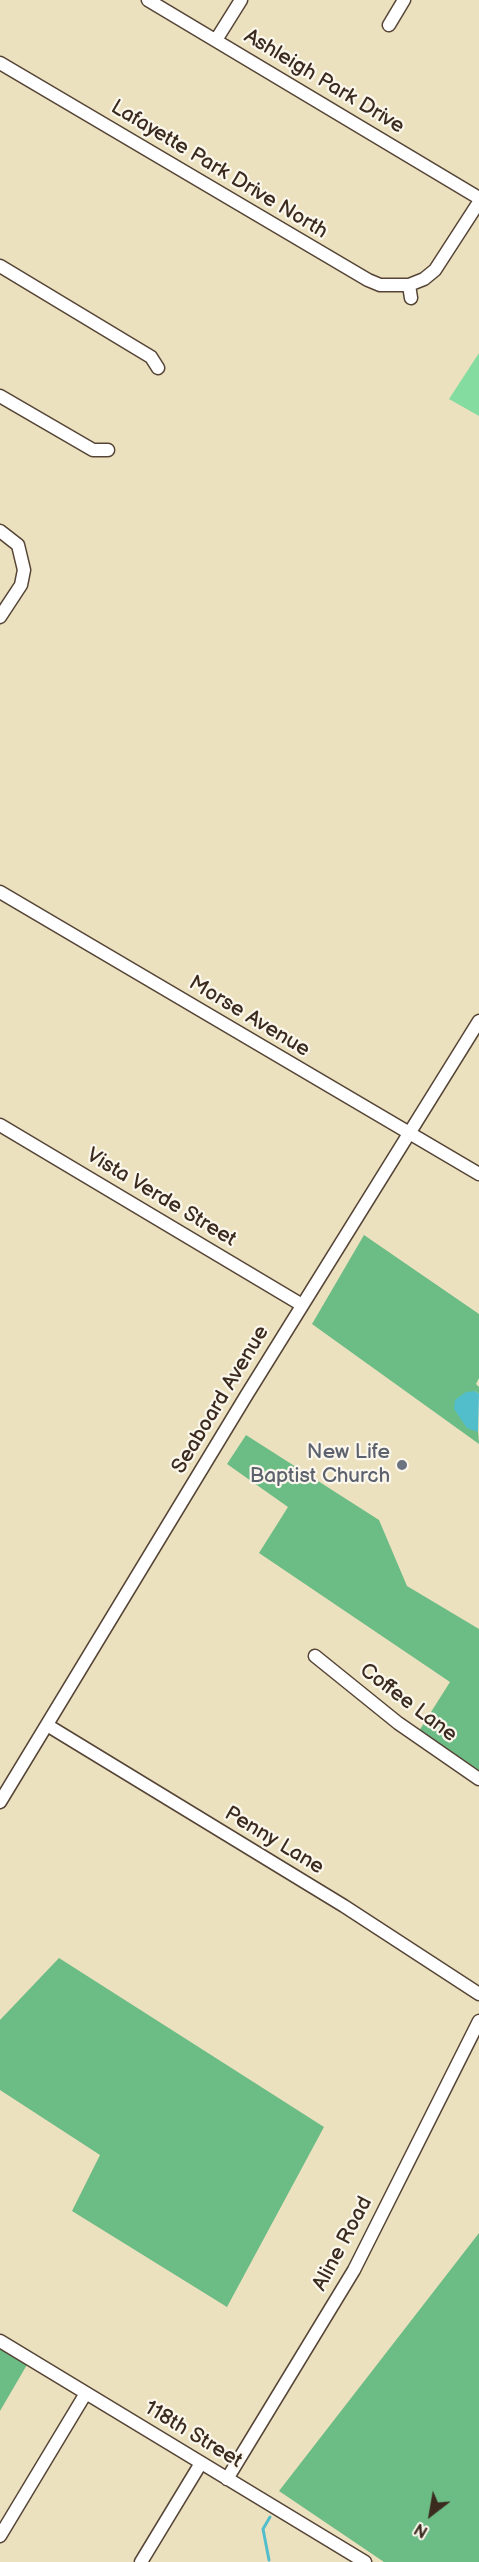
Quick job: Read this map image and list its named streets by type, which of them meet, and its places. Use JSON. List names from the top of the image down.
{
  "streets": {
    "street": [
      "Ashleigh Park Drive",
      "Lafayette Park Drive North",
      "Morse Avenue",
      "Vista Verde Street",
      "Seaboard Avenue",
      "Coffee Lane",
      "Penny Lane",
      "Aline Road",
      "118th Street"
    ]
  },
  "crossings": [
    ["Ashleigh Park Drive", "Lafayette Park Drive North"],
    ["Morse Avenue", "Seaboard Avenue"],
    ["Vista Verde Street", "Seaboard Avenue"],
    ["Seaboard Avenue", "Penny Lane"],
    ["Aline Road", "118th Street"]
  ],
  "places": ["New Life Baptist Church"],
  "north": "bottom left"
}
